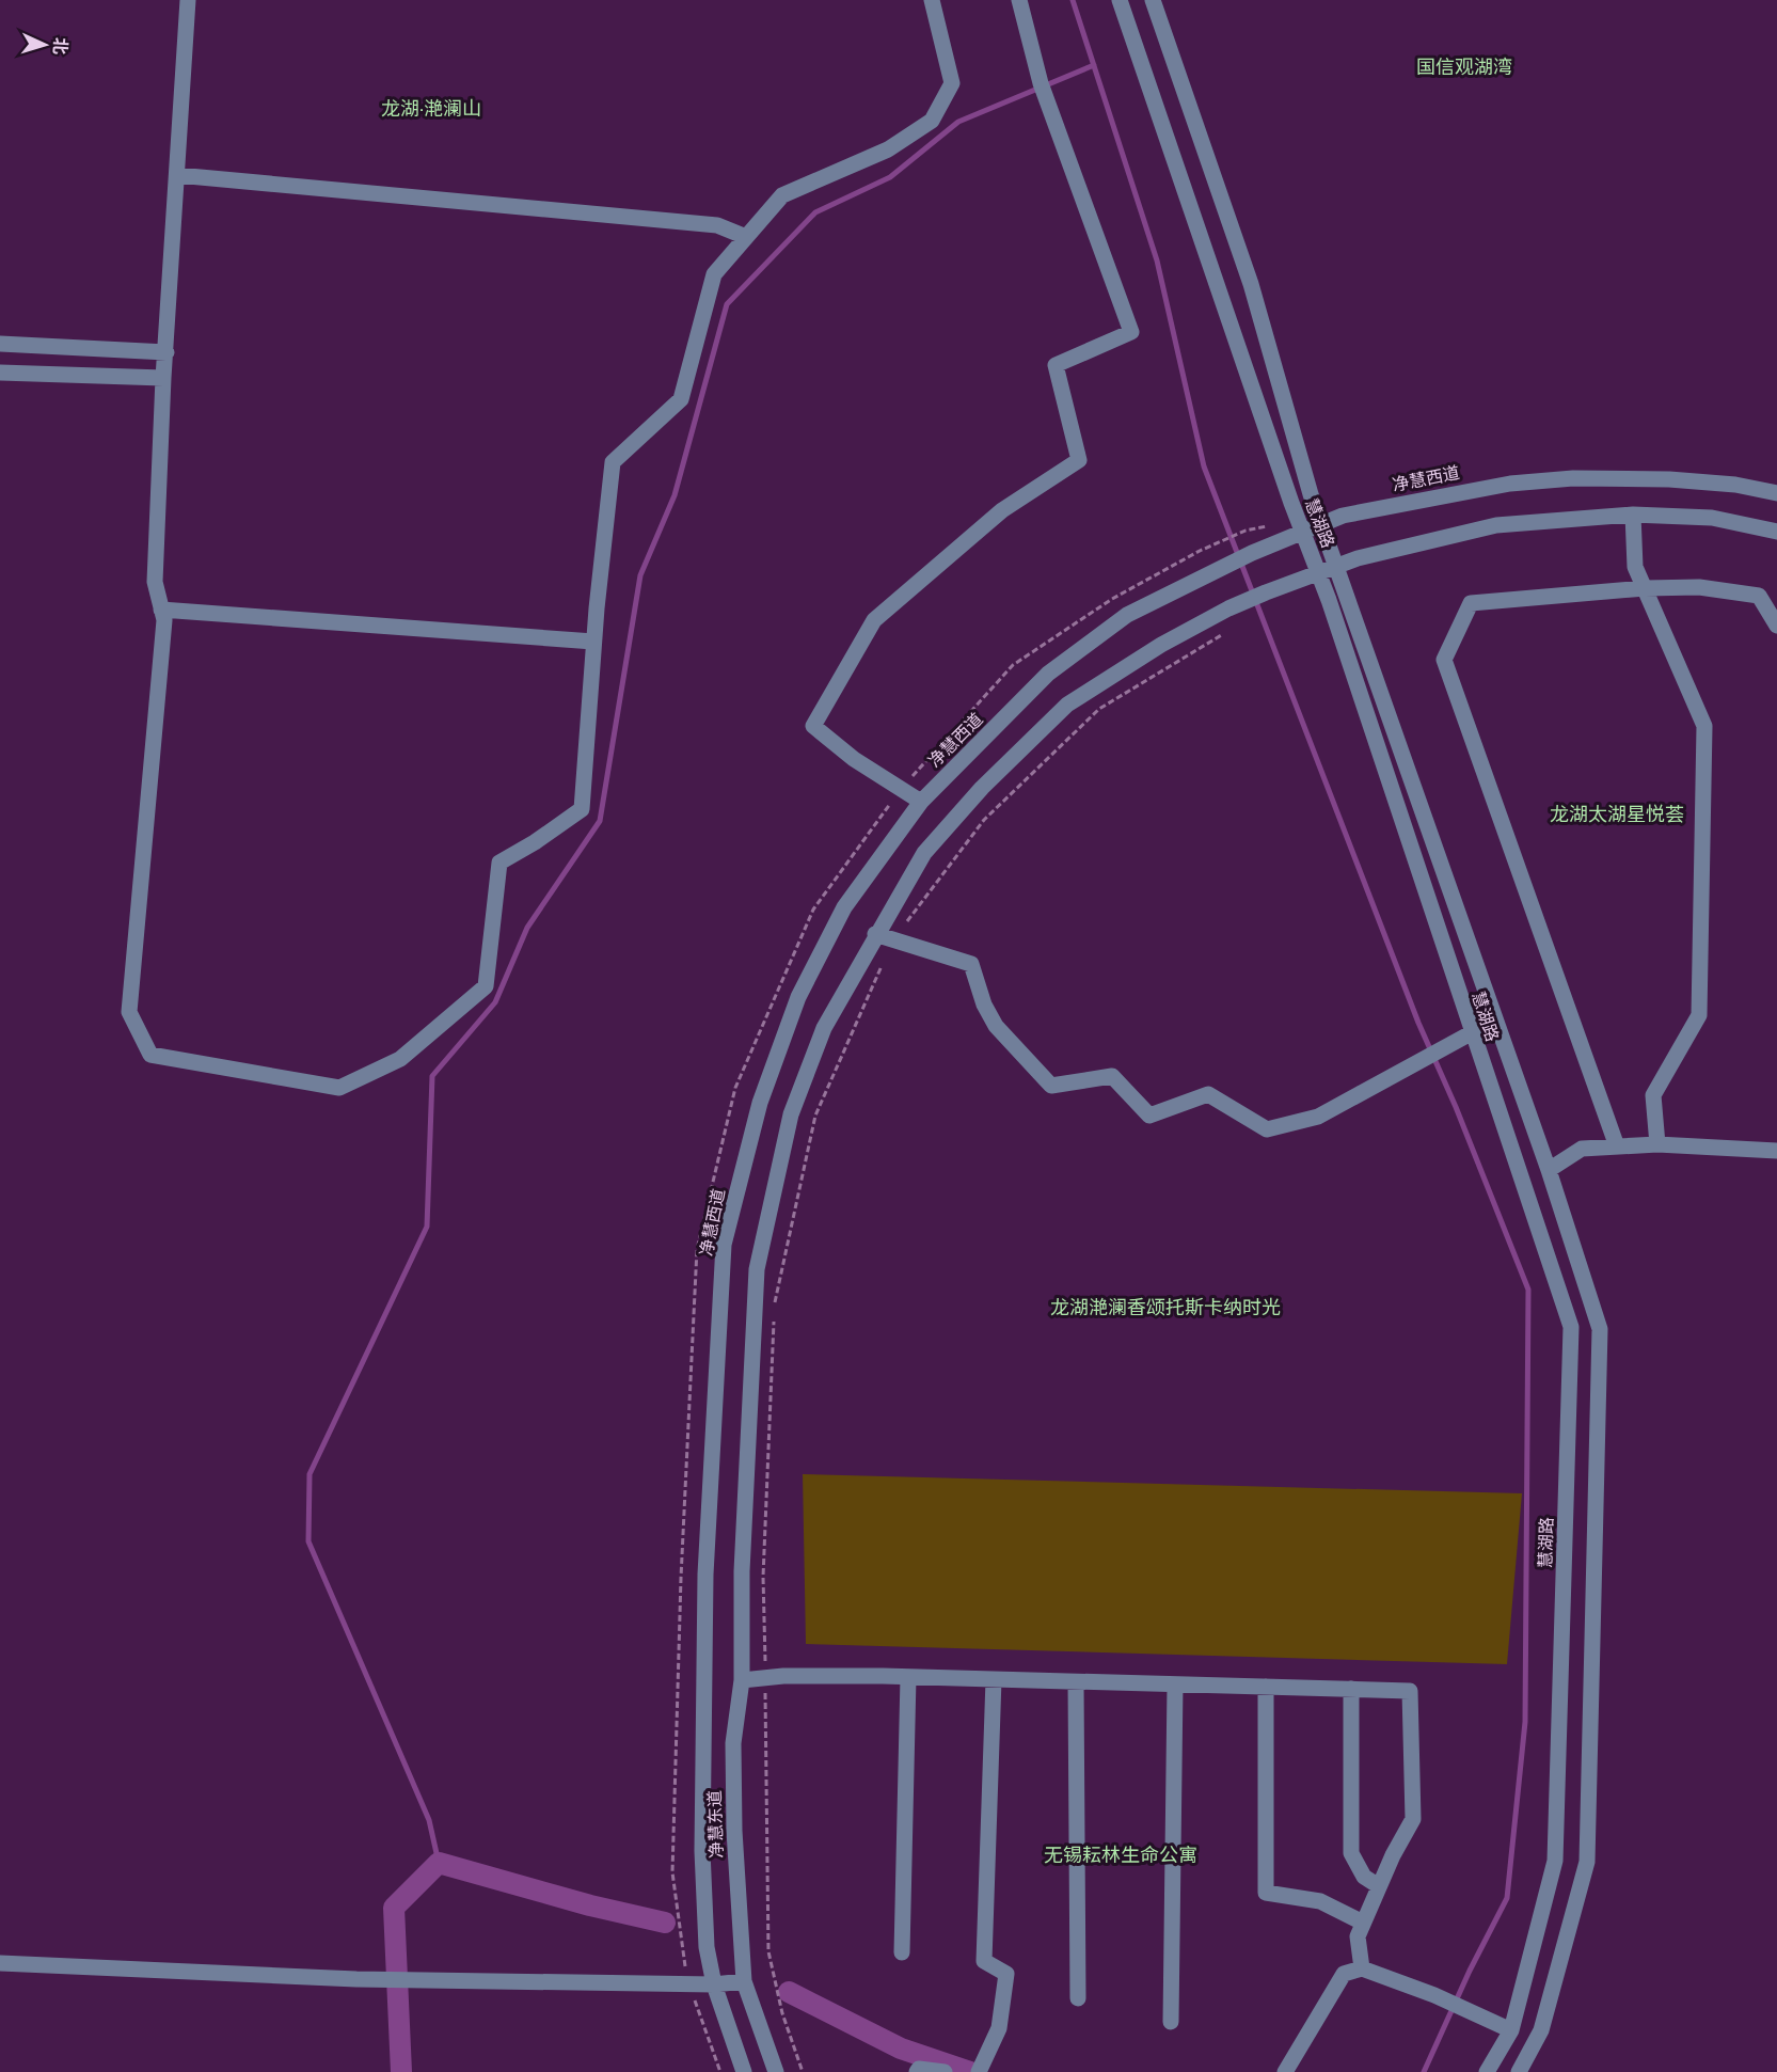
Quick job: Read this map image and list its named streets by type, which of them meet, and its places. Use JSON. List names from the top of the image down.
{
  "streets": {
    "street": ["净慧西道", "慧湖路", "净慧东道"]
  },
  "crossings": [
    ["净慧西道", "慧湖路"],
    ["净慧西道", "净慧东道"]
  ],
  "districts": [
    "国信观湖湾",
    "龙湖·滟澜山",
    "龙湖太湖星悦荟",
    "龙湖滟澜香颂托斯卡纳时光",
    "无锡耘林生命公寓"
  ],
  "north": "right"
}
